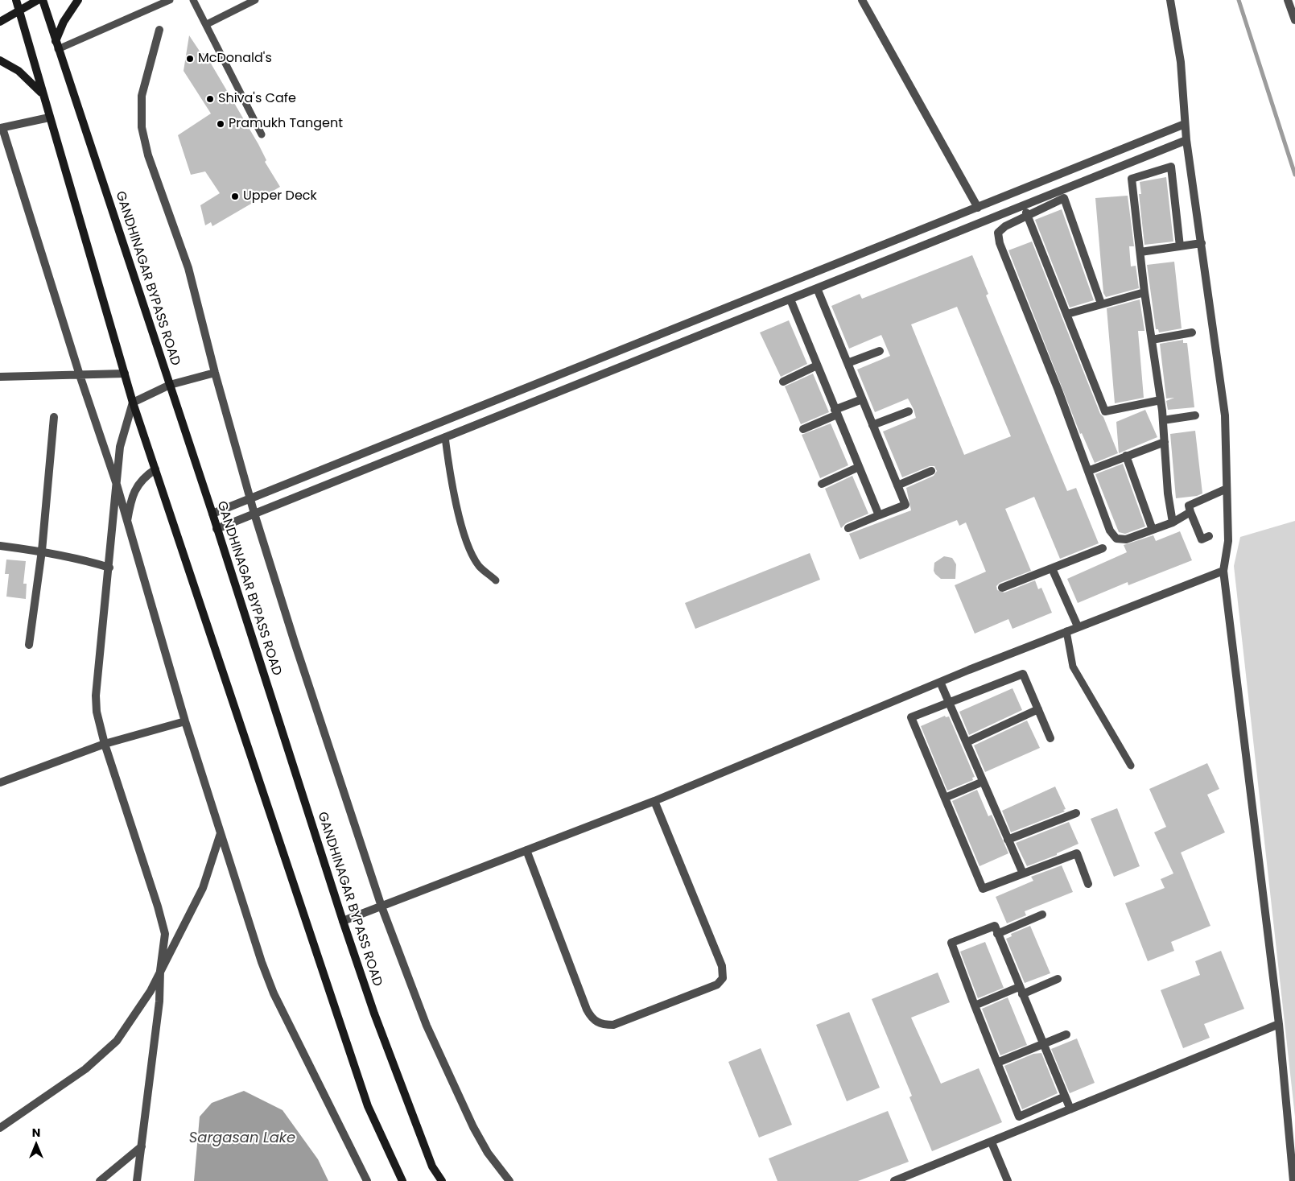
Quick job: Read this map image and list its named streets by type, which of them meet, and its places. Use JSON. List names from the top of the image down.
{
  "streets": {
    "main road": ["GANDHINAGAR BYPASS ROAD"]
  },
  "water": ["Sargasan Lake"],
  "places": [
    "McDonald's",
    "Shiva's Cafe",
    "Pramukh Tangent",
    "Upper Deck"
  ],
  "north": "top"
}
